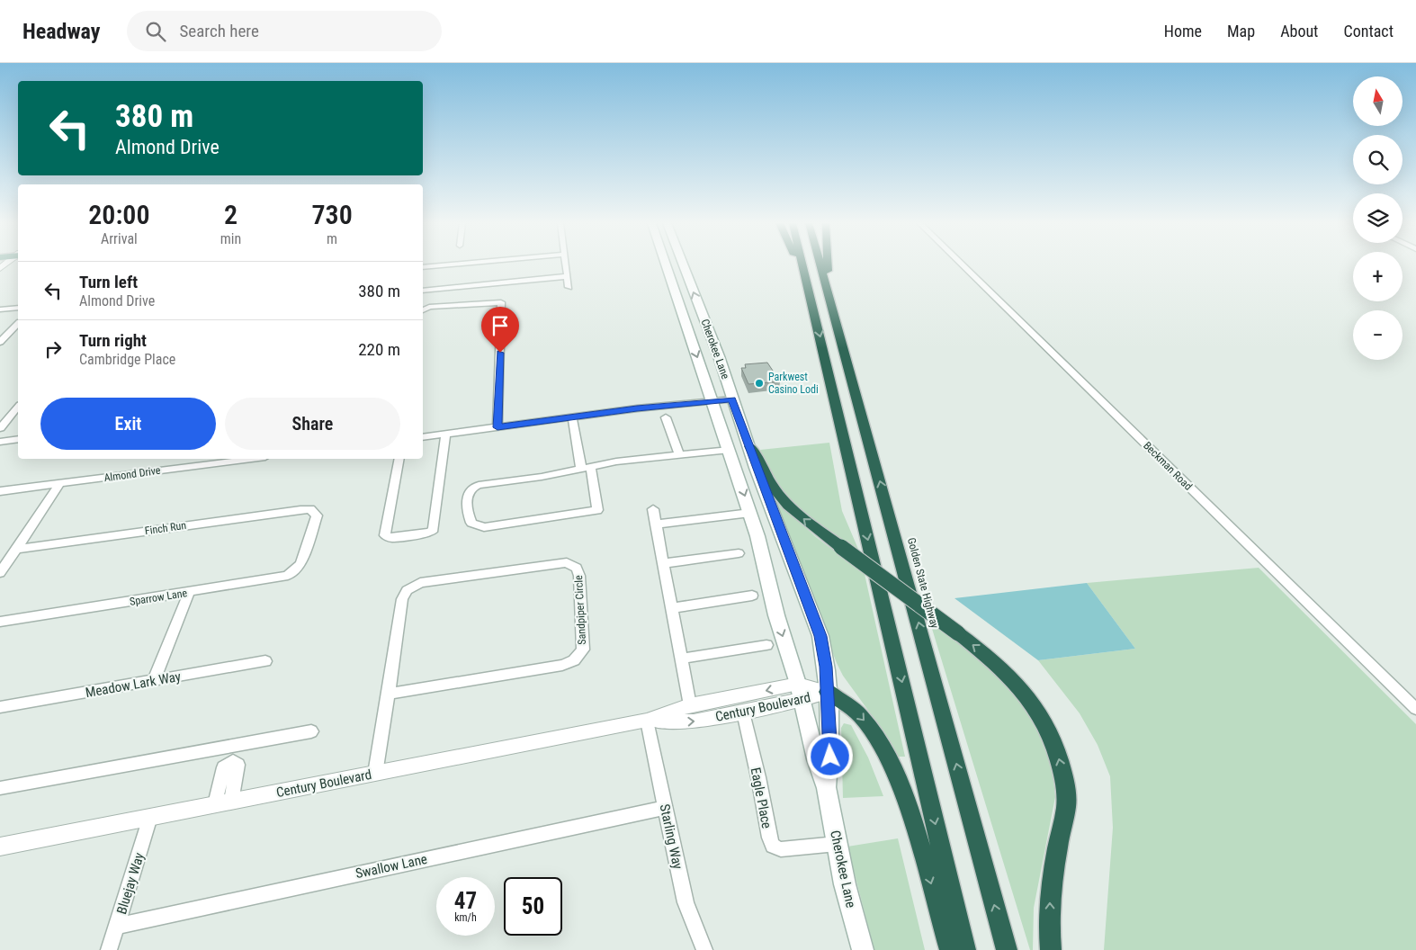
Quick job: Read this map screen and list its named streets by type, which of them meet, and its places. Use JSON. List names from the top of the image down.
{
  "streets": {
    "highway": ["Golden State Highway"],
    "main road": ["Cherokee Lane"],
    "street": [
      "Beckman Road",
      "Almond Drive",
      "Finch Run",
      "Sparrow Lane",
      "Sandpiper Circle",
      "Meadow Lark Way",
      "Century Boulevard",
      "Eagle Place",
      "Starling Way",
      "Swallow Lane",
      "Bluejay Way"
    ]
  },
  "crossings": [
    ["Cherokee Lane", "Century Boulevard"],
    ["Cherokee Lane", "Eagle Place"],
    ["Finch Run", "Sparrow Lane"],
    ["Sandpiper Circle", "Century Boulevard"],
    ["Century Boulevard", "Eagle Place"],
    ["Century Boulevard", "Starling Way"],
    ["Century Boulevard", "Bluejay Way"],
    ["Starling Way", "Swallow Lane"],
    ["Swallow Lane", "Bluejay Way"]
  ],
  "places": ["Parkwest Casino Lodi"],
  "north": "top",
  "page": {
    "header": "Headway",
    "search": "Search here",
    "nav": [
      "Home",
      "Map",
      "About",
      "Contact"
    ],
    "map_buttons": ["+", "−"],
    "turn": ["380 m", "Almond Drive"],
    "eta": [
      "20:00",
      "Arrival",
      "2",
      "min",
      "730",
      "m"
    ],
    "list": [
      {
        "name": "Turn left",
        "note": "Almond Drive",
        "value": "380 m"
      },
      {
        "name": "Turn right",
        "note": "Cambridge Place",
        "value": "220 m"
      }
    ],
    "buttons": ["Exit", "Share"],
    "speed": "47 km/h",
    "limit": "50"
  }
}
